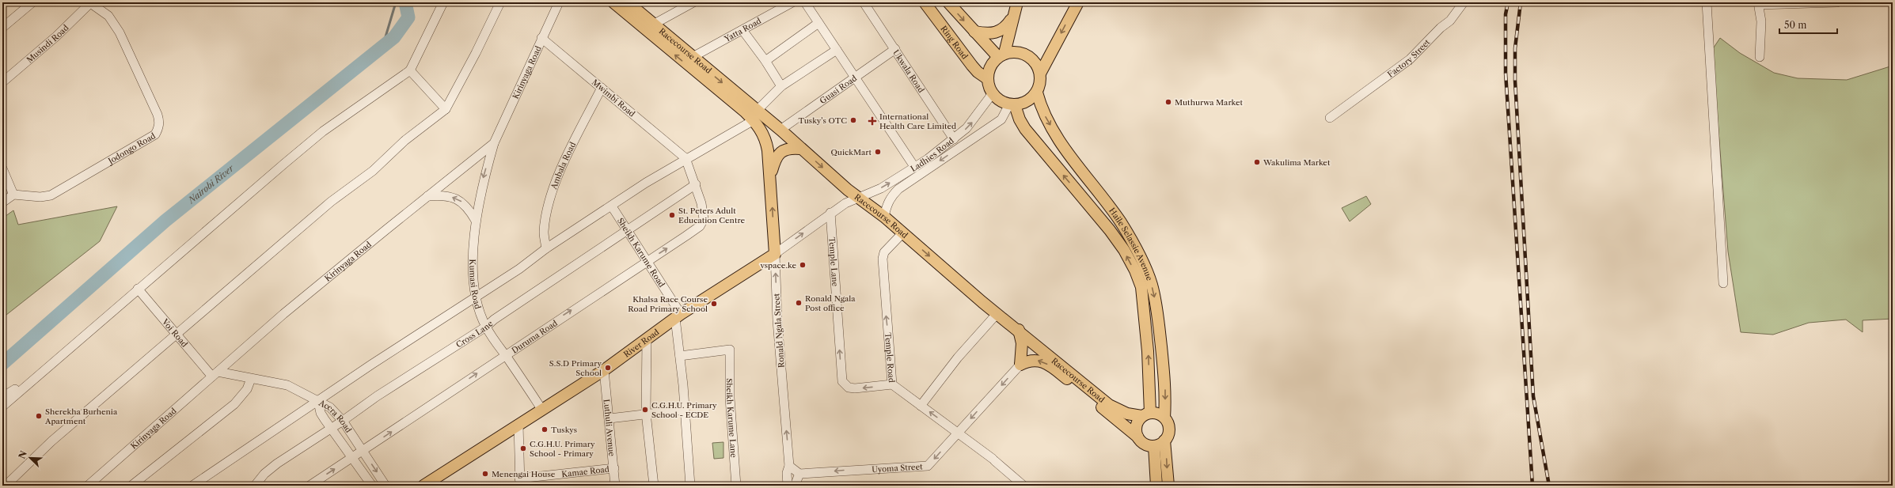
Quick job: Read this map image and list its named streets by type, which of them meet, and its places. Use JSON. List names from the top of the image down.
{
  "streets": {
    "main road": [
      "Ring Road",
      "Racecourse Road",
      "Haile Selassie Avenue",
      "Ronald Ngala Street",
      "River Road"
    ],
    "street": [
      "Yatta Road",
      "Musindi Road",
      "Factory Street",
      "Ukwala Road",
      "Kirinyaga Road",
      "Guasi Road",
      "Mwimbi Road",
      "Jodongo Road",
      "Ladhies Road",
      "Ambala Road",
      "Sheikh Karume Road",
      "Temple Lane",
      "Kumasi Road",
      "Voi Road",
      "Cross Lane",
      "Duruma Road",
      "Temple Road",
      "Sheikh Karume Lane",
      "Accra Road",
      "Luthuli Avenue",
      "Uyoma Street",
      "Kamae Road"
    ]
  },
  "crossings": [
    ["Yatta Road", "Racecourse Road"],
    ["Ring Road", "Ladhies Road"],
    ["Ring Road", "Haile Selassie Avenue"],
    ["Musindi Road", "Jodongo Road"],
    ["Racecourse Road", "Guasi Road"],
    ["Racecourse Road", "Ladhies Road"],
    ["Racecourse Road", "Haile Selassie Avenue"],
    ["Racecourse Road", "Ronald Ngala Street"],
    ["Racecourse Road", "River Road"],
    ["Racecourse Road", "Temple Road"],
    ["Ukwala Road", "Guasi Road"],
    ["Ukwala Road", "Ladhies Road"],
    ["Kirinyaga Road", "Mwimbi Road"],
    ["Kirinyaga Road", "Kumasi Road"],
    ["Kirinyaga Road", "Voi Road"],
    ["Mwimbi Road", "Ambala Road"],
    ["Mwimbi Road", "Duruma Road"],
    ["Ladhies Road", "Haile Selassie Avenue"],
    ["Ladhies Road", "River Road"],
    ["Sheikh Karume Road", "Cross Lane"],
    ["Sheikh Karume Road", "Duruma Road"],
    ["Sheikh Karume Road", "River Road"],
    ["Sheikh Karume Road", "Sheikh Karume Lane"],
    ["Temple Lane", "River Road"],
    ["Temple Lane", "Temple Road"],
    ["Kumasi Road", "Cross Lane"],
    ["Kumasi Road", "Duruma Road"],
    ["Kumasi Road", "River Road"],
    ["Ronald Ngala Street", "River Road"],
    ["Cross Lane", "Duruma Road"],
    ["Cross Lane", "Accra Road"],
    ["Duruma Road", "Accra Road"],
    ["River Road", "Luthuli Avenue"],
    ["Temple Road", "Uyoma Street"],
    ["Luthuli Avenue", "Kamae Road"]
  ],
  "one_way": ["Temple Lane", "Ronald Ngala Street", "Temple Road"],
  "water": ["Nairobi River"],
  "places": {
    "other": [
      "Muthurwa Market",
      "Tusky's OTC",
      "QuickMart",
      "Wakulima Market",
      "St. Peters Adult Education Centre",
      "vspace.ke",
      "Ronald Ngala Post office",
      "Khalsa Race Course Road Primary School",
      "S.S.D Primary School",
      "C.G.H.U. Primary School - ECDE",
      "Sherekha Burhenia Apartment",
      "Tuskys",
      "C.G.H.U. Primary School - Primary",
      "Menengai House"
    ],
    "health": ["International Health Care Limited"]
  },
  "scale_bar": "50 m",
  "north": "top left"
}
